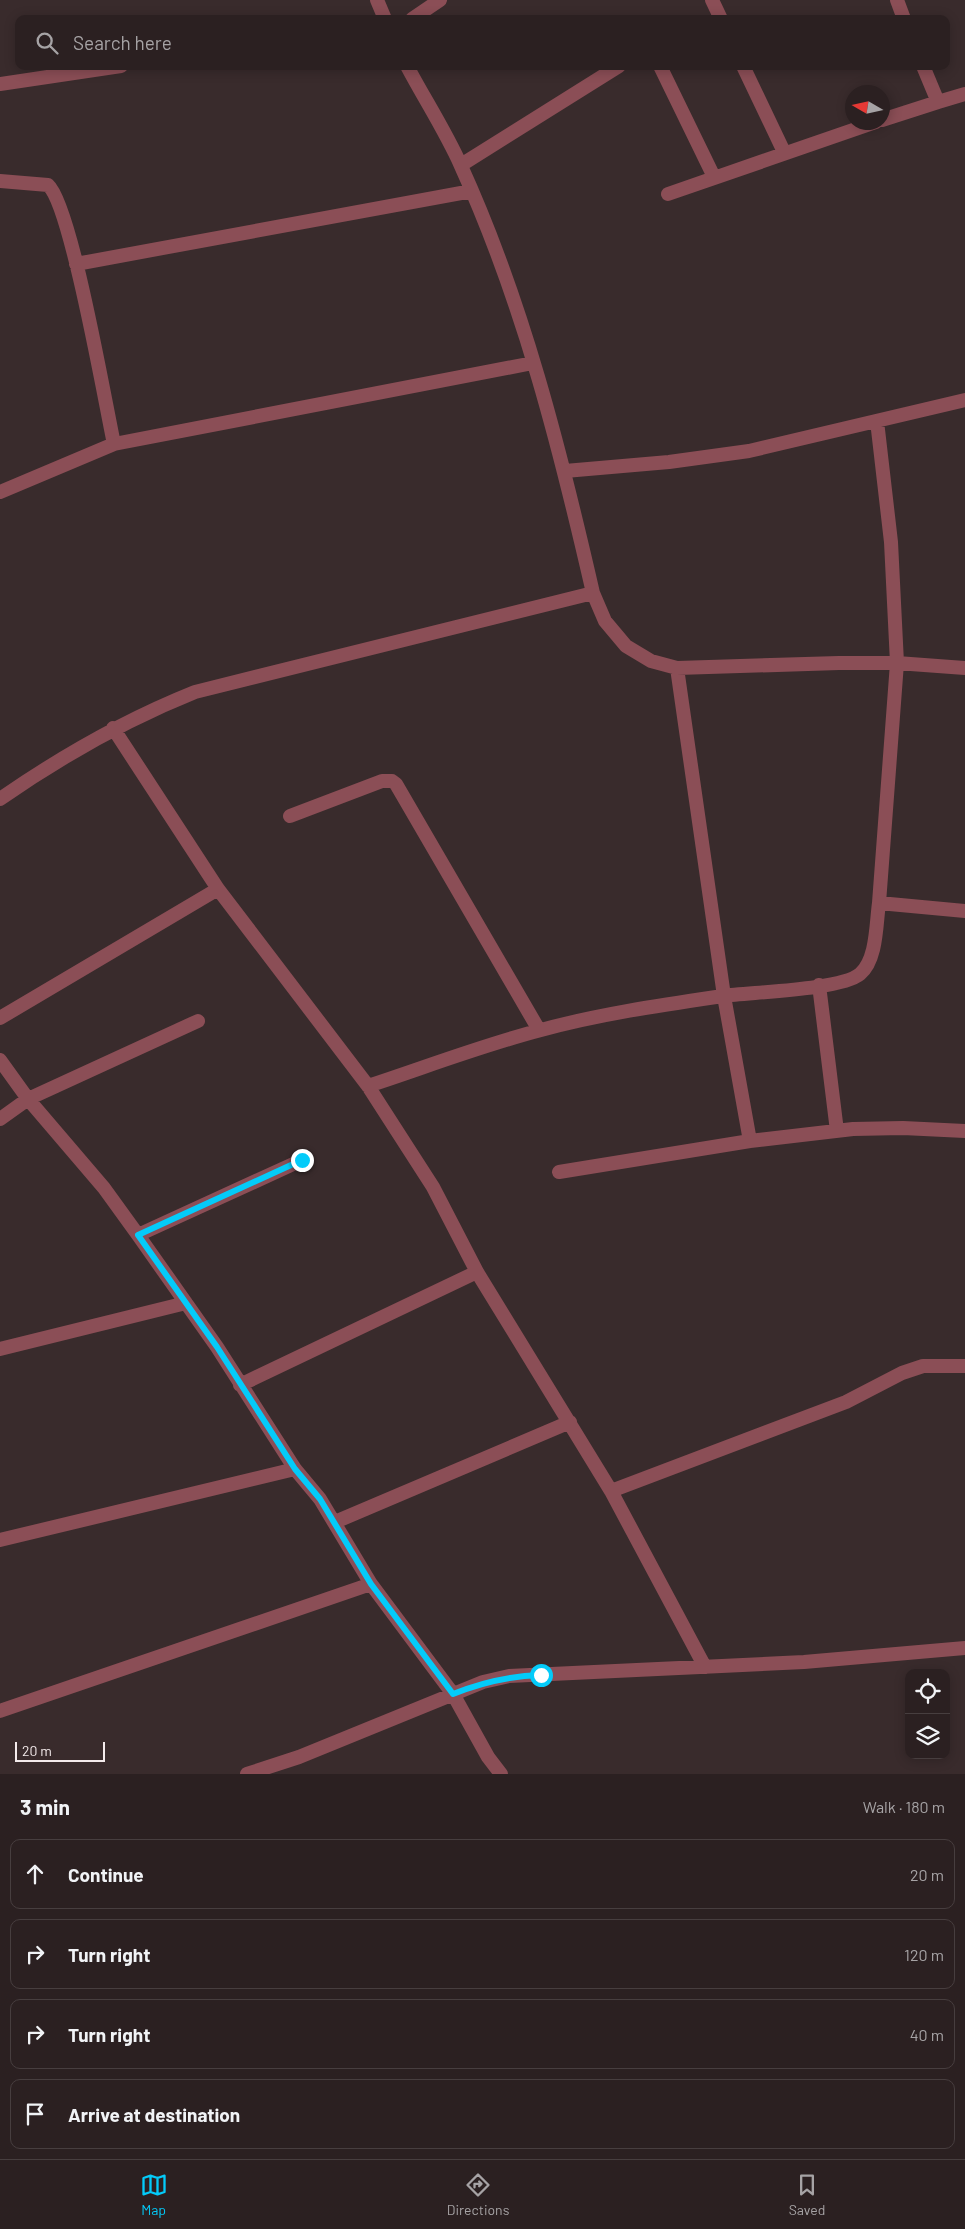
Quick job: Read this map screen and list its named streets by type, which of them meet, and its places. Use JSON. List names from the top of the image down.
{
  "scale_bar": "20 m",
  "north": "left",
  "page": {
    "search": "Search here",
    "scale": "20 m",
    "heading": ["3 min", "Walk · 180 m"],
    "list": [
      ["Continue", "20 m"],
      ["Turn right", "120 m"],
      ["Turn right", "40 m"],
      "Arrive at destination"
    ],
    "nav": ["Map", "Directions", "Saved"]
  }
}
